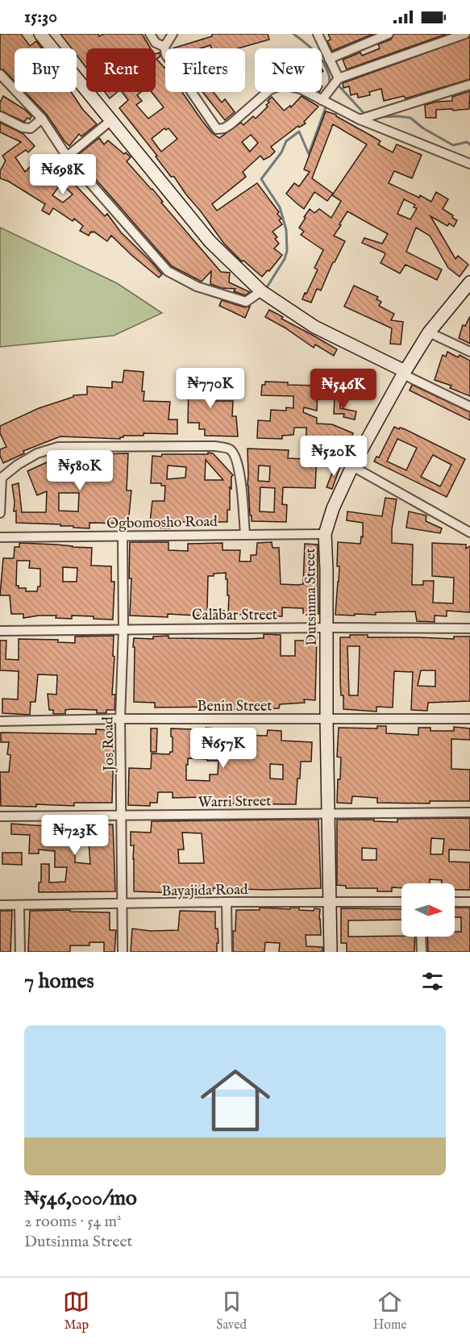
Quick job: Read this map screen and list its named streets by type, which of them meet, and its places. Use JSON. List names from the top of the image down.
{
  "streets": {
    "street": [
      "Ogbomosho Road",
      "Dutsinma Street",
      "Calabar Street",
      "Benin Street",
      "Jos Road",
      "Warri Street",
      "Bayajida Road"
    ]
  },
  "crossings": [
    ["Ogbomosho Road", "Dutsinma Street"],
    ["Ogbomosho Road", "Jos Road"],
    ["Dutsinma Street", "Calabar Street"],
    ["Dutsinma Street", "Benin Street"],
    ["Dutsinma Street", "Warri Street"],
    ["Dutsinma Street", "Bayajida Road"],
    ["Calabar Street", "Jos Road"],
    ["Benin Street", "Jos Road"],
    ["Jos Road", "Warri Street"],
    ["Jos Road", "Bayajida Road"]
  ],
  "north": "right",
  "page": {
    "status": "15:30",
    "chip": [
      "Buy",
      "Rent",
      "Filters",
      "New"
    ],
    "price": [
      "₦698K",
      "₦770K",
      "₦546K",
      "₦520K",
      "₦580K",
      "₦657K",
      "₦723K"
    ],
    "heading": "7 homes",
    "list": [
      {
        "name": "₦546,000/mo",
        "note": "2 rooms · 54 m² · Dutsinma Street"
      }
    ],
    "tabs": ["Map", "Saved", "Home"]
  }
}
